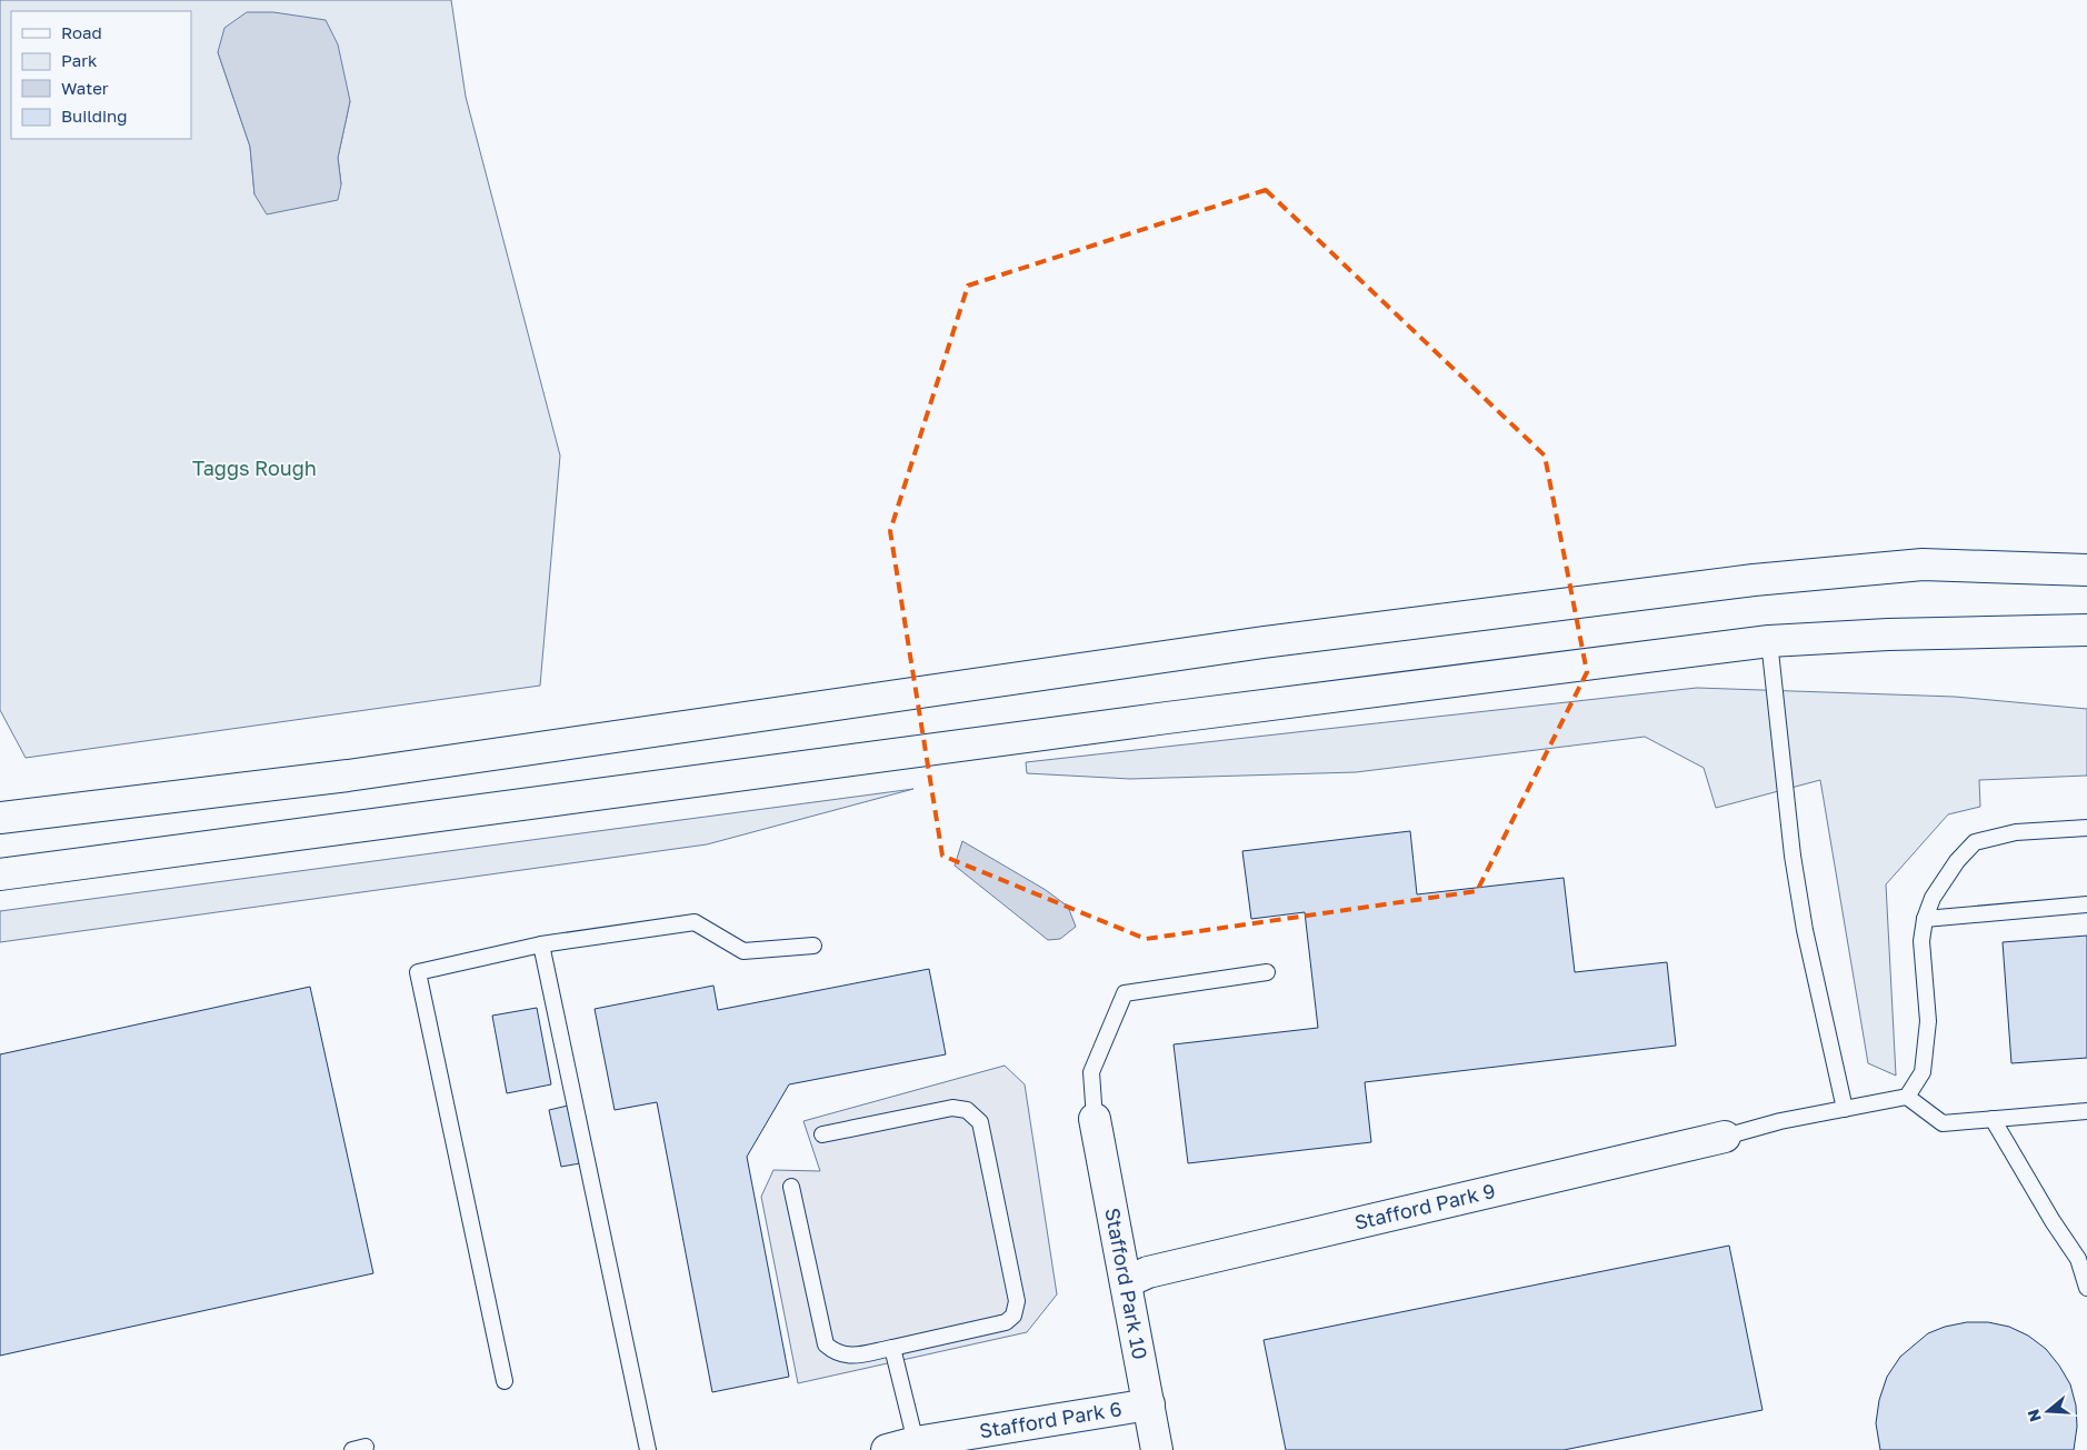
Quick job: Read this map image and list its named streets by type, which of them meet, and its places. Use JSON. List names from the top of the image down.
{
  "streets": {
    "main road": ["Stafford Park 9", "Stafford Park 10", "Stafford Park 6"]
  },
  "crossings": [
    ["Stafford Park 9", "Stafford Park 10"],
    ["Stafford Park 10", "Stafford Park 6"]
  ],
  "parks": ["Taggs Rough"],
  "legend": [
    "Road",
    "Park",
    "Water",
    "Building"
  ],
  "north": "left"
}
